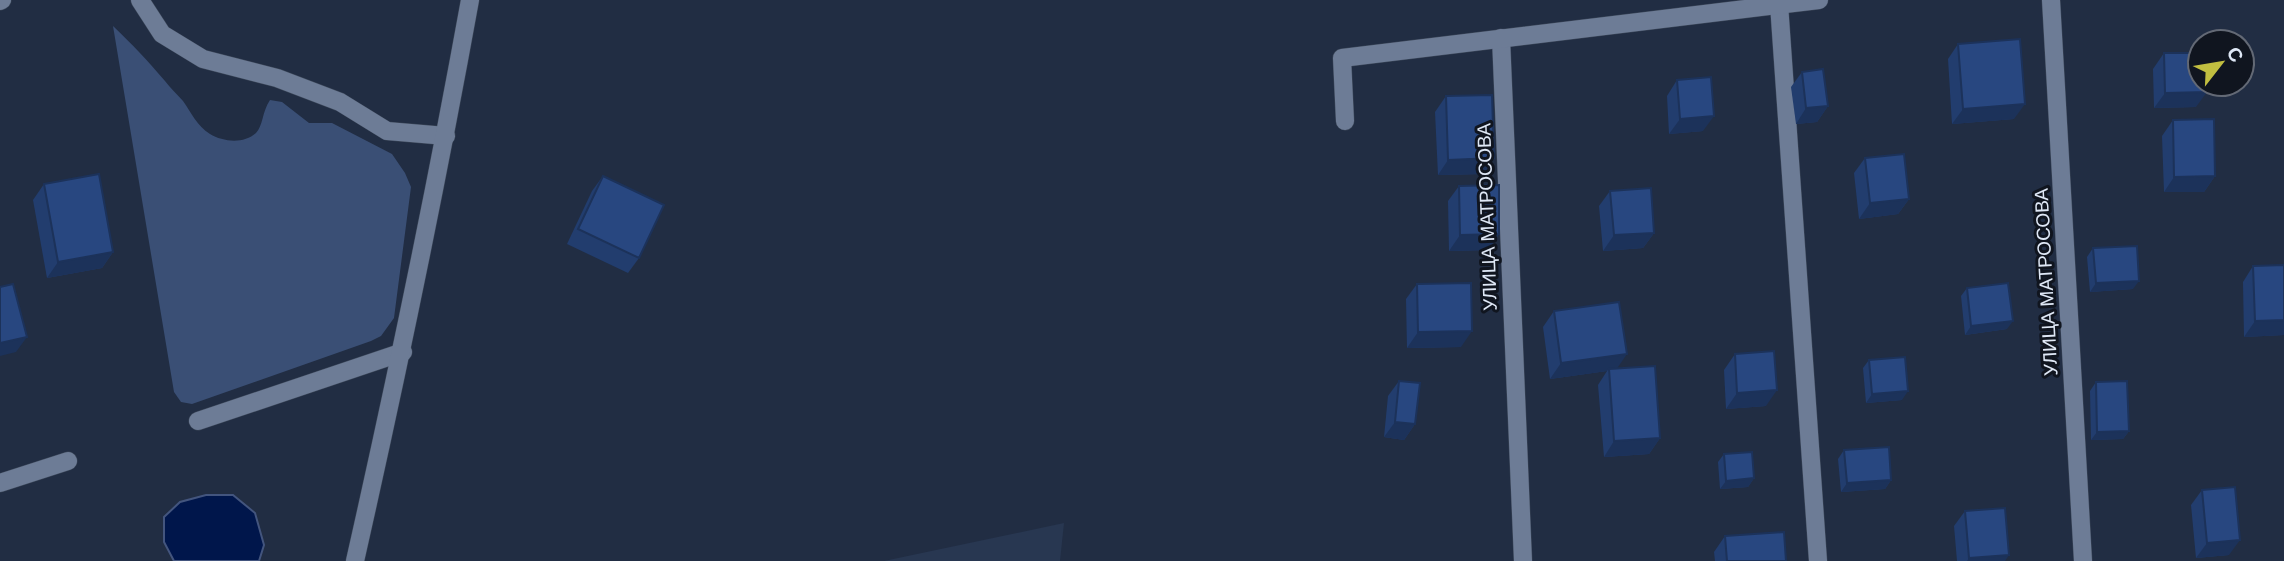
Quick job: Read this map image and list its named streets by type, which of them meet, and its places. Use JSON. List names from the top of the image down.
{
  "streets": {
    "street": ["УЛИЦА МАТРОСОВА"]
  },
  "north": "top right"
}
